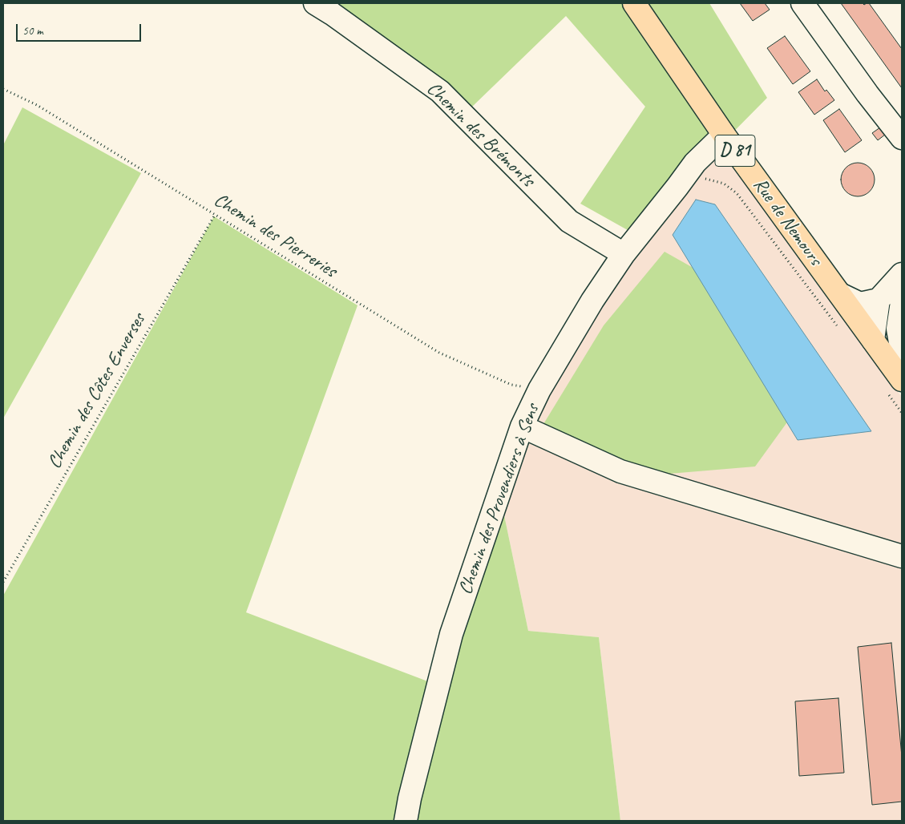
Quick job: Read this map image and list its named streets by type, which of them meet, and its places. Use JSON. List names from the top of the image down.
{
  "streets": {
    "main road": ["D 81", "Rue de Nemours"],
    "street": ["Chemin des Brémonts", "Chemin des Provendiers à Sens"],
    "path": ["Chemin des Pierreries", "Chemin des Côtes Enverses"]
  },
  "crossings": [
    ["Chemin des Brémonts", "Chemin des Provendiers à Sens"],
    ["Rue de Nemours", "Chemin des Provendiers à Sens"],
    ["Chemin des Pierreries", "Chemin des Côtes Enverses"],
    ["Chemin des Pierreries", "Chemin des Provendiers à Sens"]
  ],
  "scale_bar": "50 m"
}
